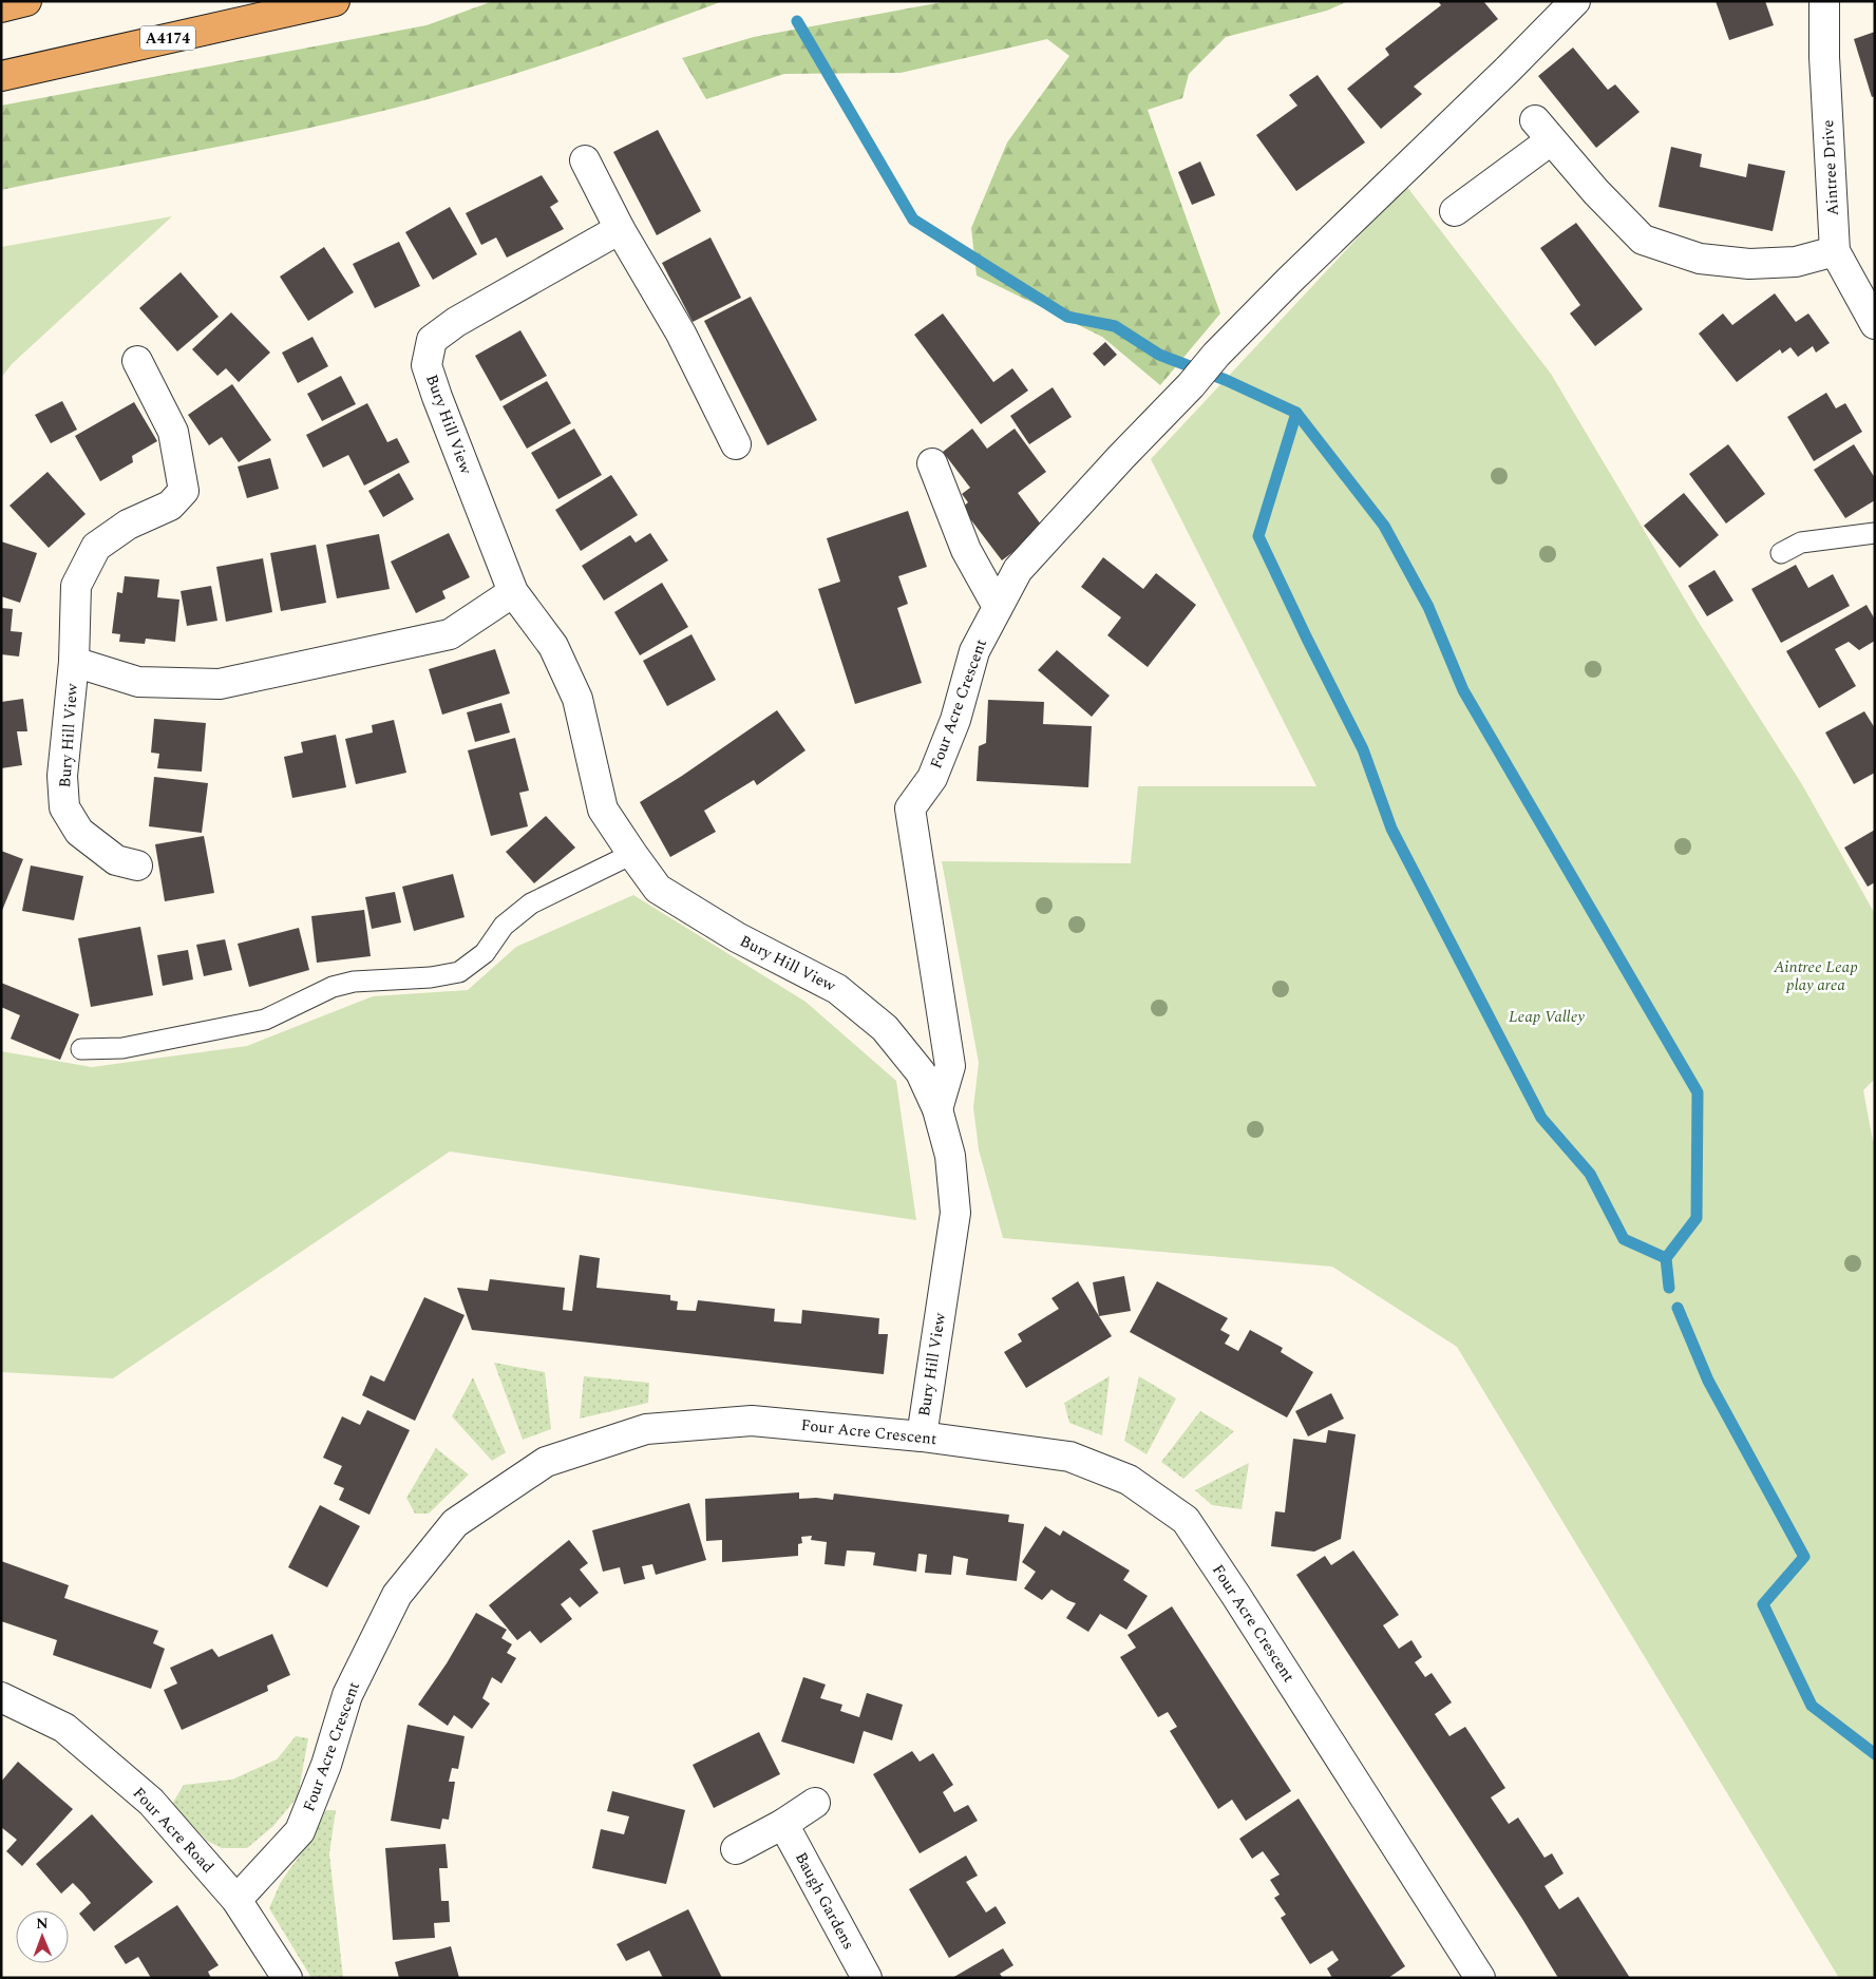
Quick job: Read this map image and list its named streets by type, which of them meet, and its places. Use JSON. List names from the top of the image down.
{
  "streets": {
    "highway": ["A4174"],
    "street": [
      "Aintree Drive",
      "Bury Hill View",
      "Four Acre Crescent",
      "Four Acre Road",
      "Baugh Gardens"
    ]
  },
  "crossings": [
    ["Bury Hill View", "Four Acre Crescent"],
    ["Four Acre Crescent", "Four Acre Road"]
  ],
  "parks": ["Aintree Leap play area", "Leap Valley"],
  "north": "top"
}
